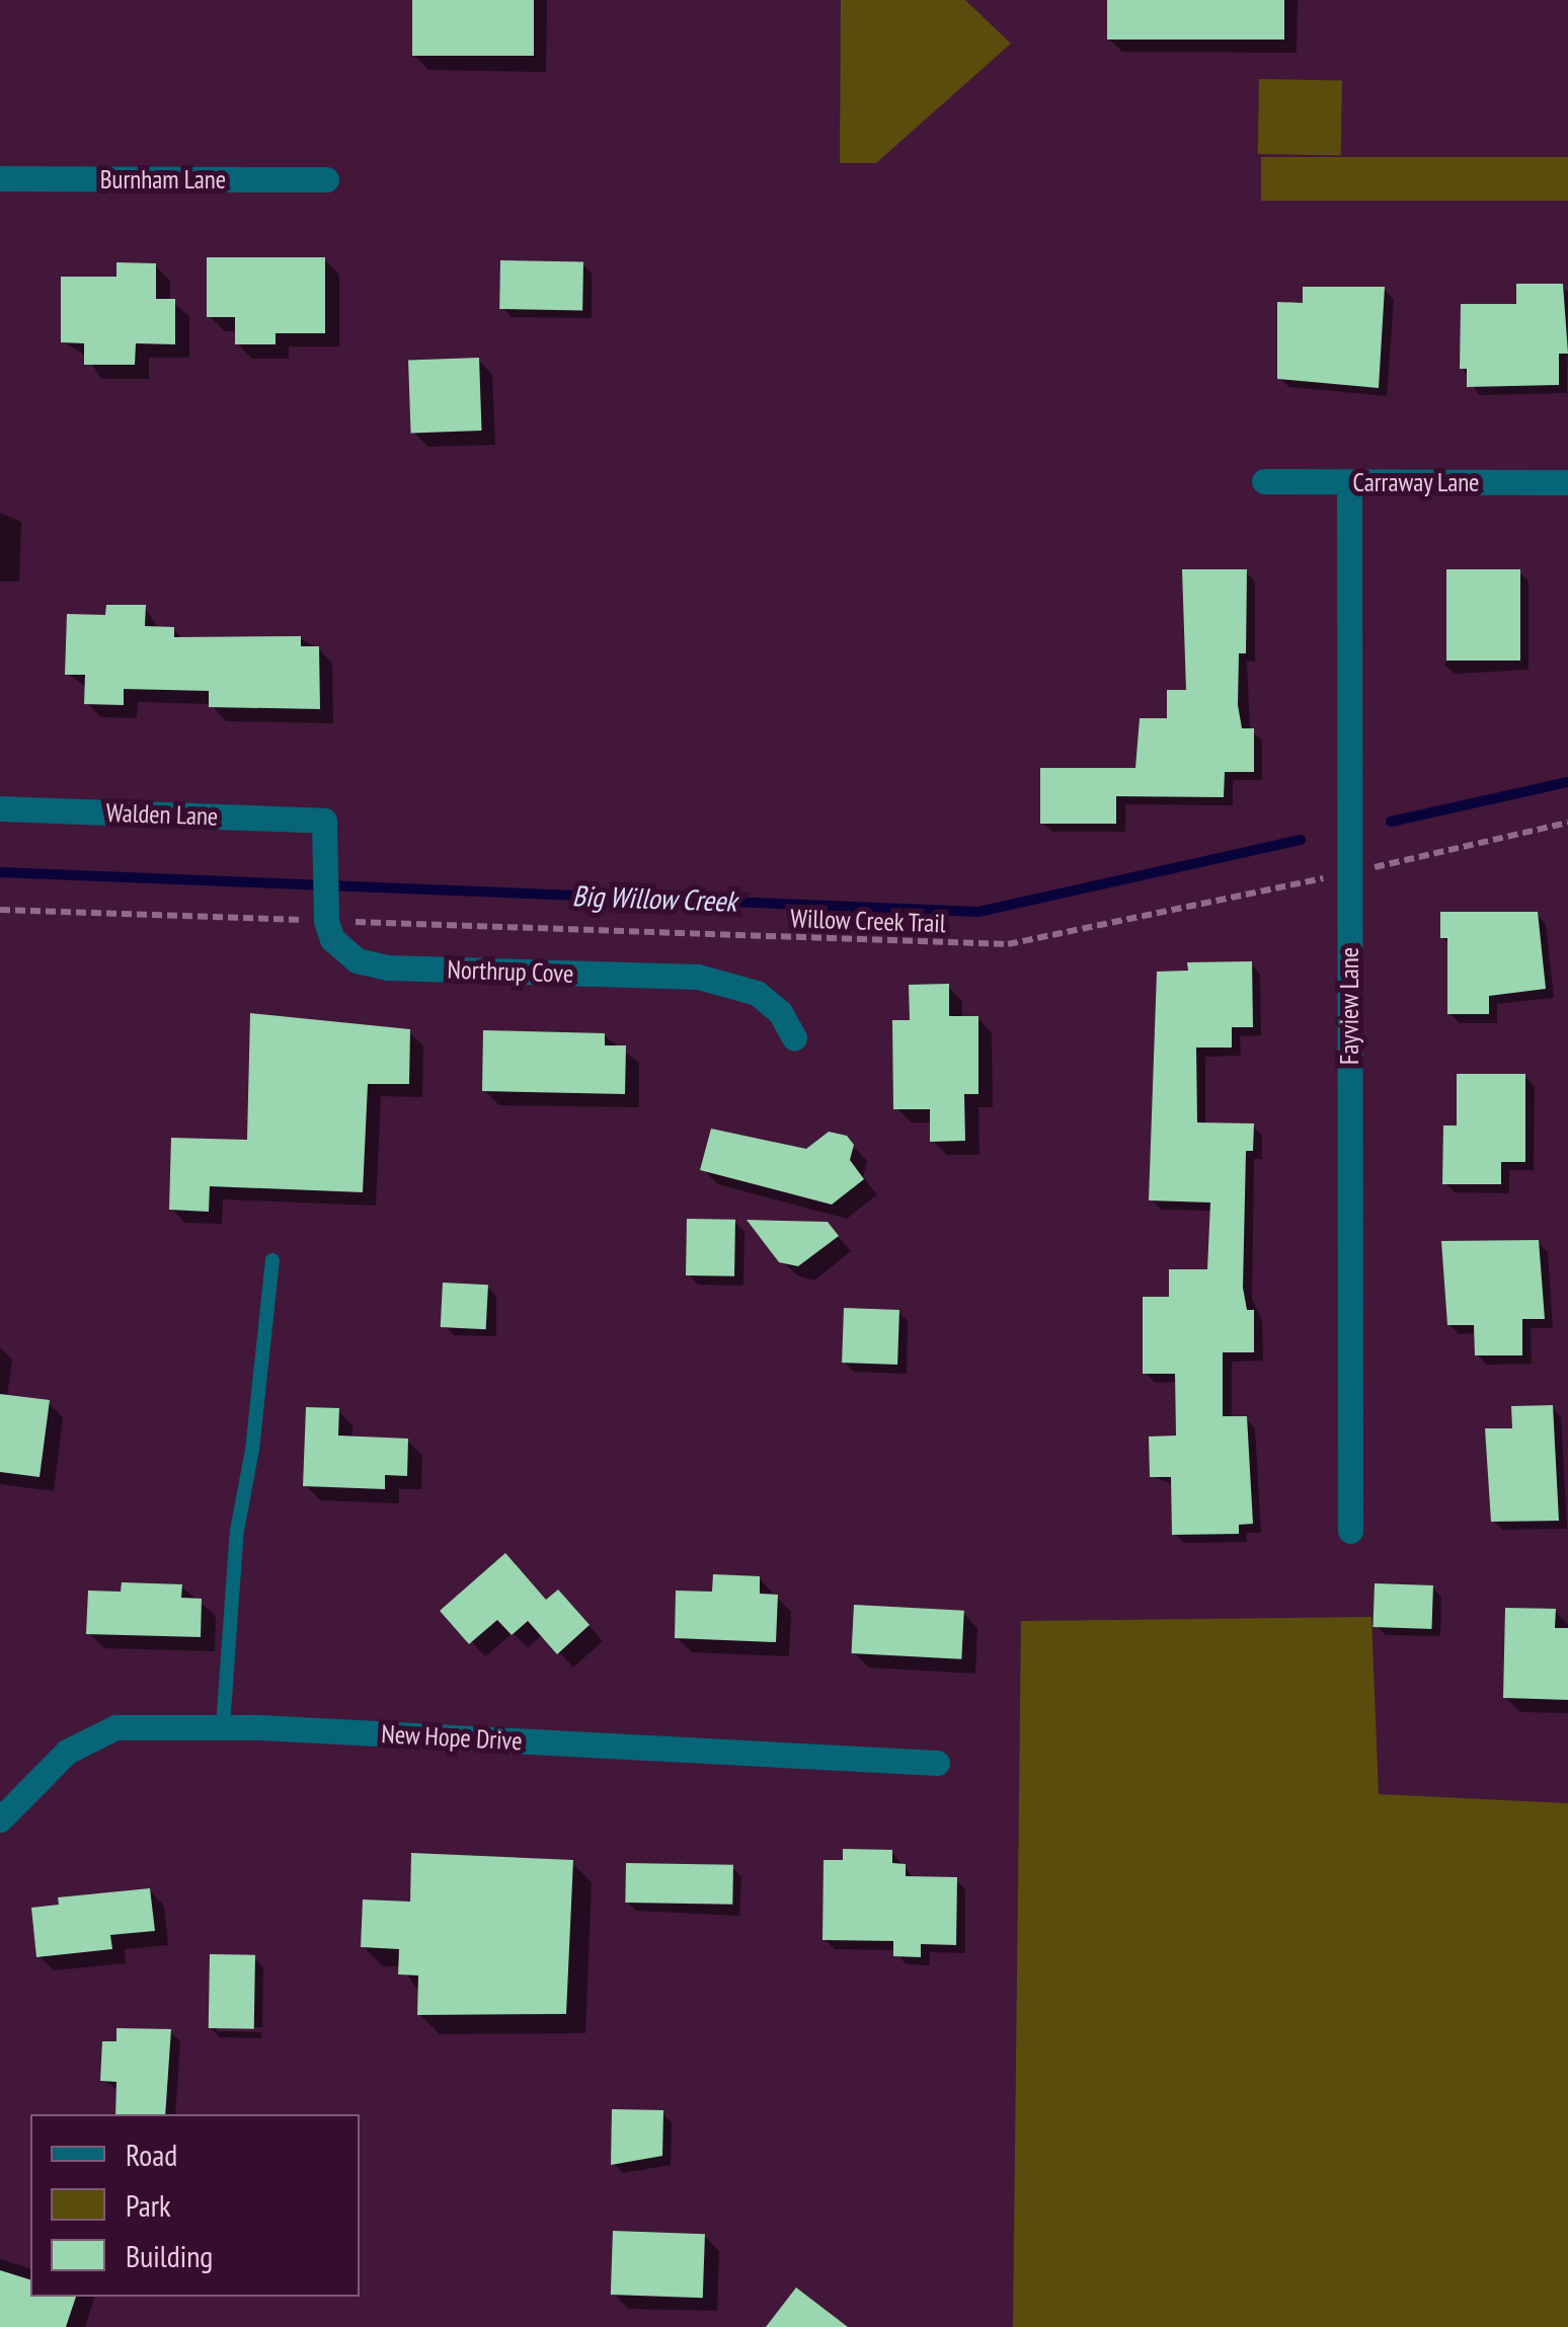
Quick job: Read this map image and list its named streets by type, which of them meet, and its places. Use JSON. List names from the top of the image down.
{
  "streets": {
    "street": [
      "Burnham Lane",
      "Carraway Lane",
      "Walden Lane",
      "Northrup Cove",
      "Fayview Lane",
      "New Hope Drive"
    ],
    "path": ["Willow Creek Trail"]
  },
  "crossings": [
    ["Carraway Lane", "Fayview Lane"],
    ["Walden Lane", "Northrup Cove"],
    ["Willow Creek Trail", "Northrup Cove"]
  ],
  "water": ["Big Willow Creek"],
  "legend": ["Road", "Park", "Building"]
}
